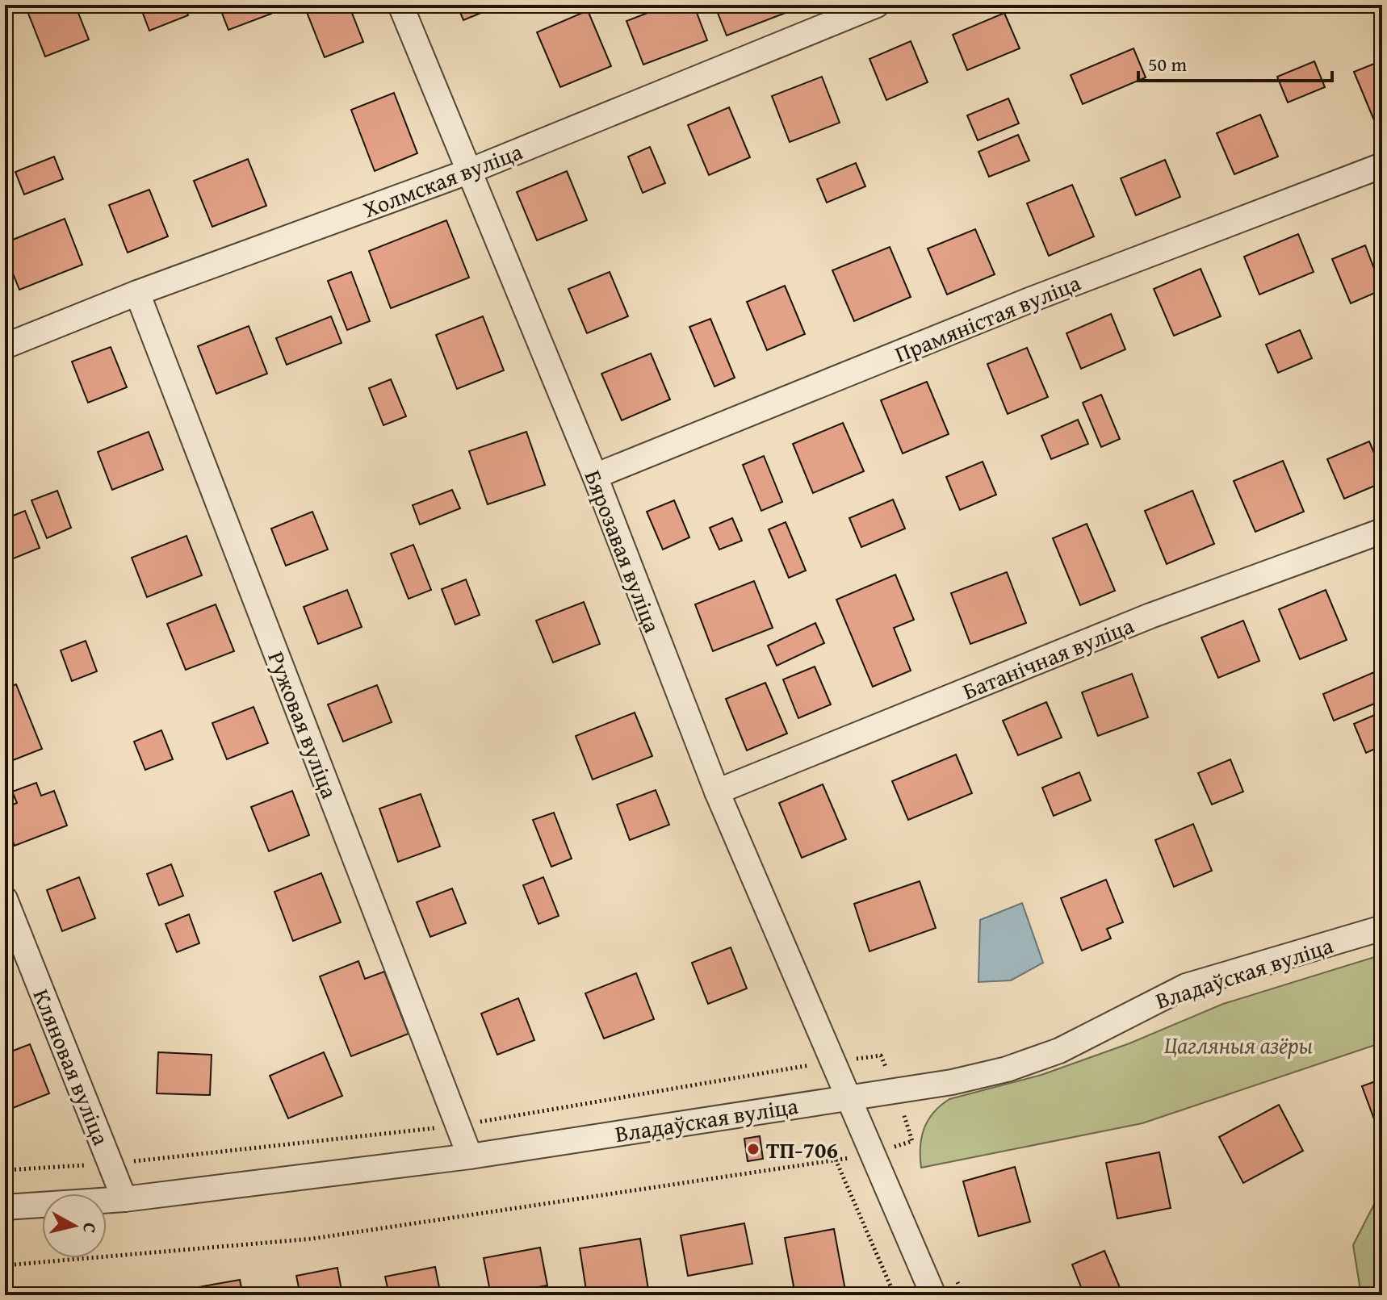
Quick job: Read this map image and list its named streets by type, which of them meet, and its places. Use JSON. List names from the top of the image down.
{
  "streets": {
    "street": [
      "Холмская вуліца",
      "Прамяністая вуліца",
      "Бярозавая вуліца",
      "Батанічная вуліца",
      "Ружовая вуліца",
      "Владаўская вуліца",
      "Кляновая вуліца"
    ]
  },
  "crossings": [
    ["Холмская вуліца", "Бярозавая вуліца"],
    ["Холмская вуліца", "Ружовая вуліца"],
    ["Прамяністая вуліца", "Бярозавая вуліца"],
    ["Бярозавая вуліца", "Батанічная вуліца"],
    ["Бярозавая вуліца", "Владаўская вуліца"],
    ["Ружовая вуліца", "Владаўская вуліца"],
    ["Владаўская вуліца", "Кляновая вуліца"]
  ],
  "parks": ["Цагляныя азёры"],
  "places": ["ТП-706"],
  "scale_bar": "50 m",
  "north": "right"
}
